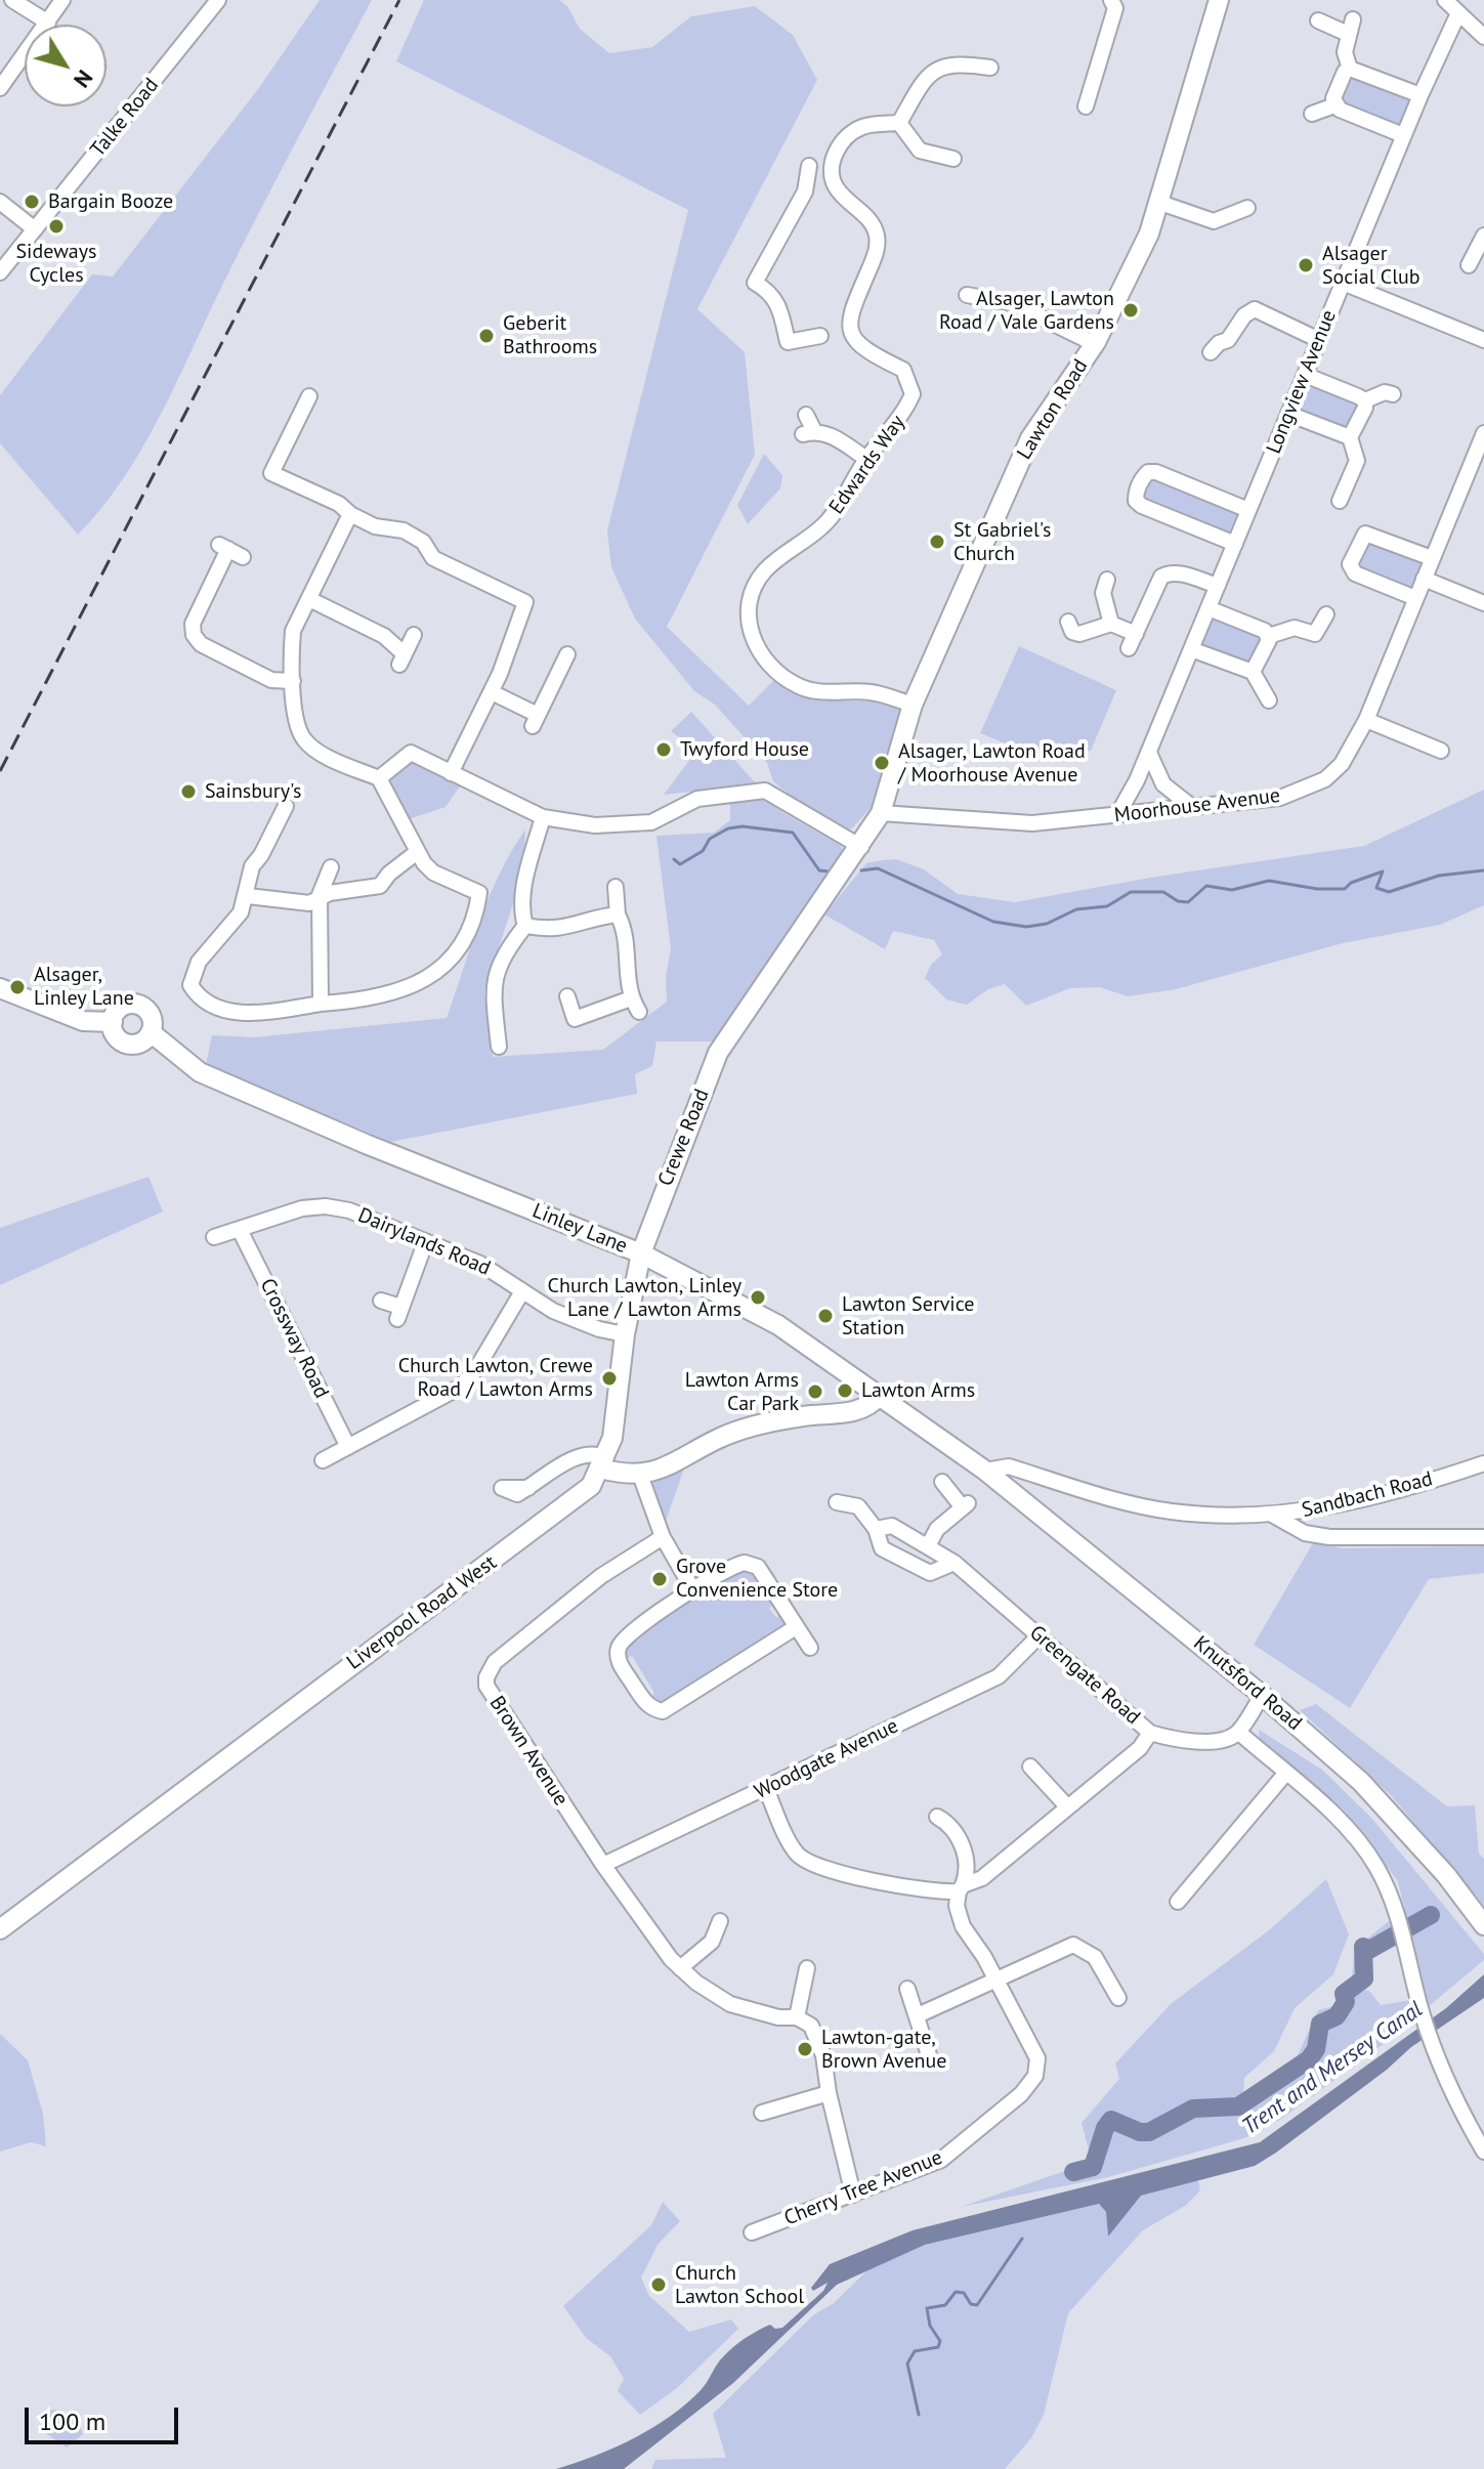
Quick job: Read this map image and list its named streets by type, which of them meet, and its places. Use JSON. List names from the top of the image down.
{
  "streets": {
    "main road": [
      "Lawton Road",
      "Crewe Road",
      "Linley Lane",
      "Liverpool Road West",
      "Knutsford Road"
    ],
    "street": [
      "Talke Road",
      "Longview Avenue",
      "Edwards Way",
      "Moorhouse Avenue",
      "Dairylands Road",
      "Crossway Road",
      "Sandbach Road",
      "Greengate Road",
      "Brown Avenue",
      "Woodgate Avenue",
      "Cherry Tree Avenue"
    ]
  },
  "crossings": [
    ["Longview Avenue", "Moorhouse Avenue"],
    ["Lawton Road", "Edwards Way"],
    ["Lawton Road", "Moorhouse Avenue"],
    ["Lawton Road", "Crewe Road"],
    ["Crewe Road", "Linley Lane"],
    ["Crewe Road", "Dairylands Road"],
    ["Crewe Road", "Liverpool Road West"],
    ["Linley Lane", "Sandbach Road"],
    ["Linley Lane", "Knutsford Road"],
    ["Dairylands Road", "Crossway Road"],
    ["Sandbach Road", "Knutsford Road"],
    ["Greengate Road", "Woodgate Avenue"],
    ["Brown Avenue", "Woodgate Avenue"]
  ],
  "water": ["Trent and Mersey Canal"],
  "places": [
    "Bargain Booze",
    "Sideways Cycles",
    "Alsager Social Club",
    "Alsager, Lawton Road / Vale Gardens",
    "Geberit Bathrooms",
    "St Gabriel's Church",
    "Twyford House",
    "Alsager, Lawton Road / Moorhouse Avenue",
    "Sainsbury's",
    "Alsager, Linley Lane",
    "Church Lawton, Linley Lane / Lawton Arms",
    "Lawton Service Station",
    "Church Lawton, Crewe Road / Lawton Arms",
    "Lawton Arms",
    "Lawton Arms Car Park",
    "Grove Convenience Store",
    "Lawton-gate, Brown Avenue",
    "Church Lawton School"
  ],
  "scale_bar": "100 m",
  "north": "bottom right"
}
